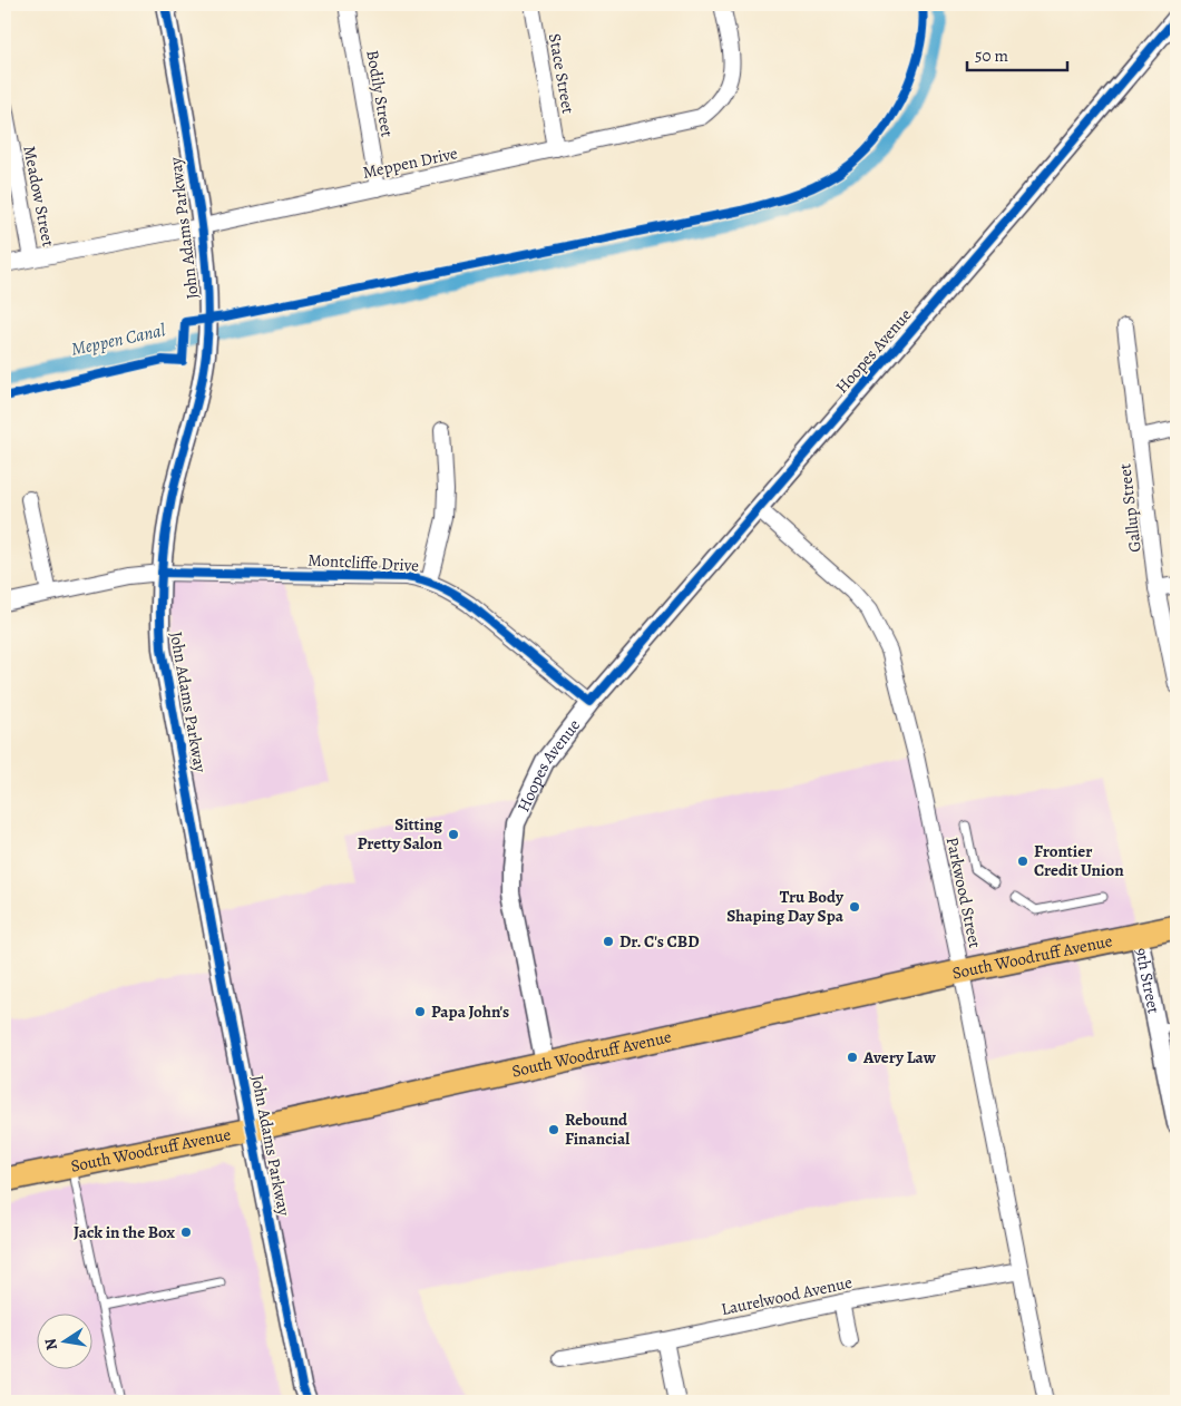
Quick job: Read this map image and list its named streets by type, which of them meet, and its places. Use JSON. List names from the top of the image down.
{
  "streets": {
    "main road": ["South Woodruff Avenue"],
    "street": [
      "Stace Street",
      "Bodily Street",
      "Meppen Drive",
      "Meadow Street",
      "John Adams Parkway",
      "Hoopes Avenue",
      "Gallup Street",
      "Montcliffe Drive",
      "Parkwood Street",
      "9th Street",
      "Laurelwood Avenue"
    ]
  },
  "crossings": [
    ["Stace Street", "Meppen Drive"],
    ["Bodily Street", "Meppen Drive"],
    ["Meppen Drive", "Meadow Street"],
    ["Meppen Drive", "John Adams Parkway"],
    ["John Adams Parkway", "Montcliffe Drive"],
    ["John Adams Parkway", "South Woodruff Avenue"],
    ["Hoopes Avenue", "Montcliffe Drive"],
    ["Hoopes Avenue", "Parkwood Street"],
    ["Hoopes Avenue", "South Woodruff Avenue"],
    ["Parkwood Street", "South Woodruff Avenue"],
    ["Parkwood Street", "Laurelwood Avenue"],
    ["South Woodruff Avenue", "9th Street"]
  ],
  "water": ["Meppen Canal"],
  "places": [
    "Sitting Pretty Salon",
    "Frontier Credit Union",
    "Tru Body Shaping Day Spa",
    "Dr. C's CBD",
    "Papa John's",
    "Avery Law",
    "Rebound Financial",
    "Jack in the Box"
  ],
  "scale_bar": "50 m",
  "north": "left"
}
